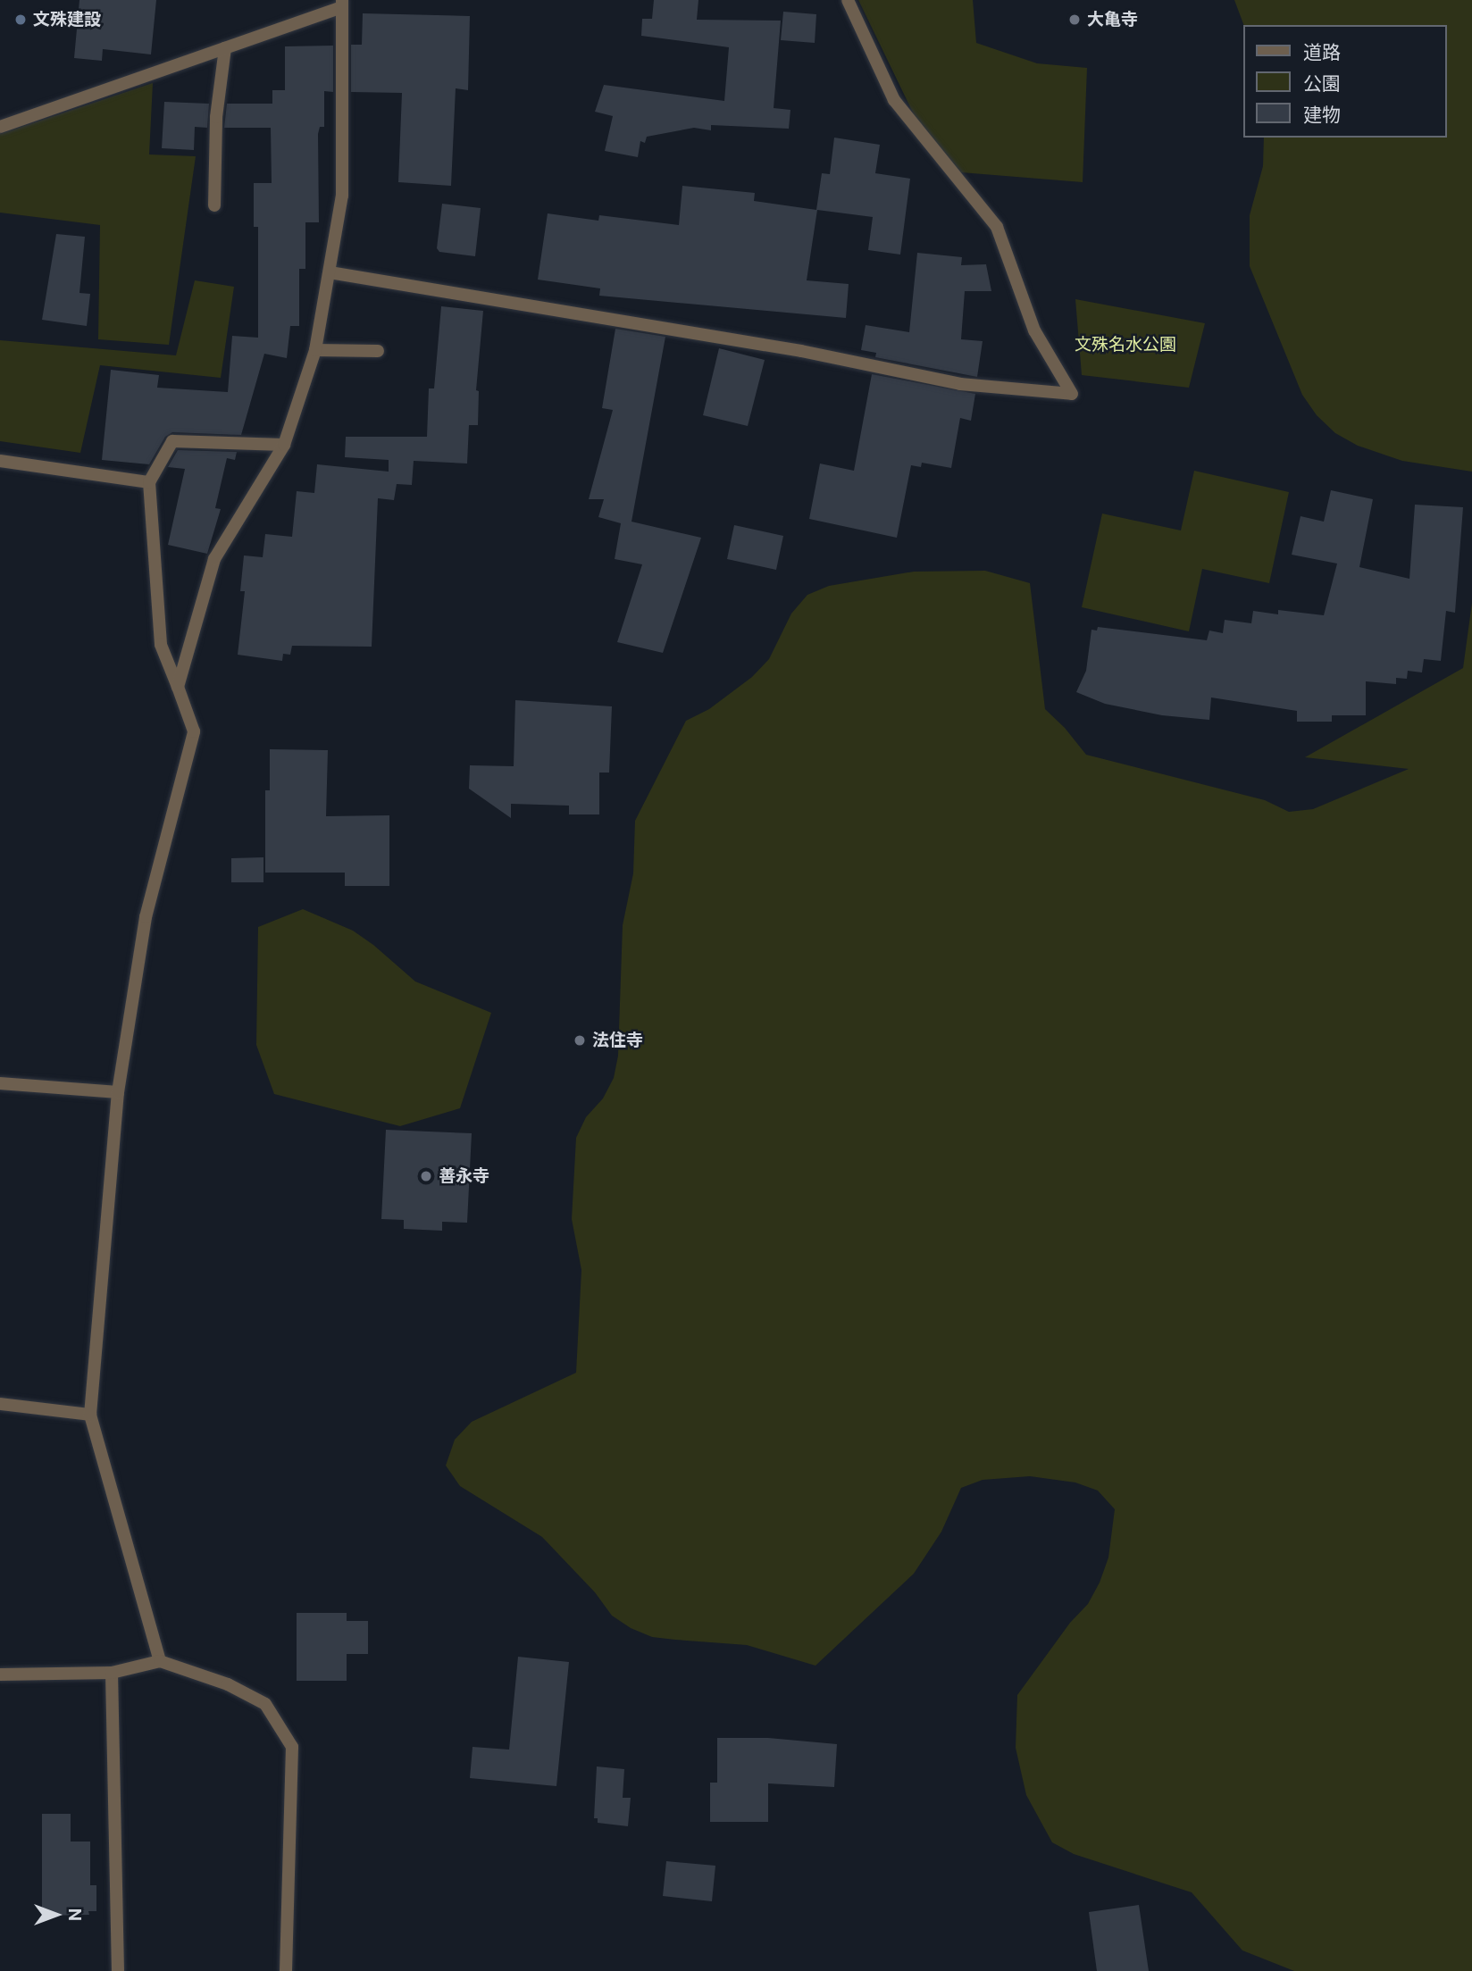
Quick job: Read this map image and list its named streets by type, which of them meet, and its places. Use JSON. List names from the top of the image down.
{
  "parks": ["文殊名水公園"],
  "places": [
    "文殊建設",
    "大亀寺",
    "法住寺",
    "善永寺"
  ],
  "legend": ["道路", "公園", "建物"],
  "north": "right"
}
